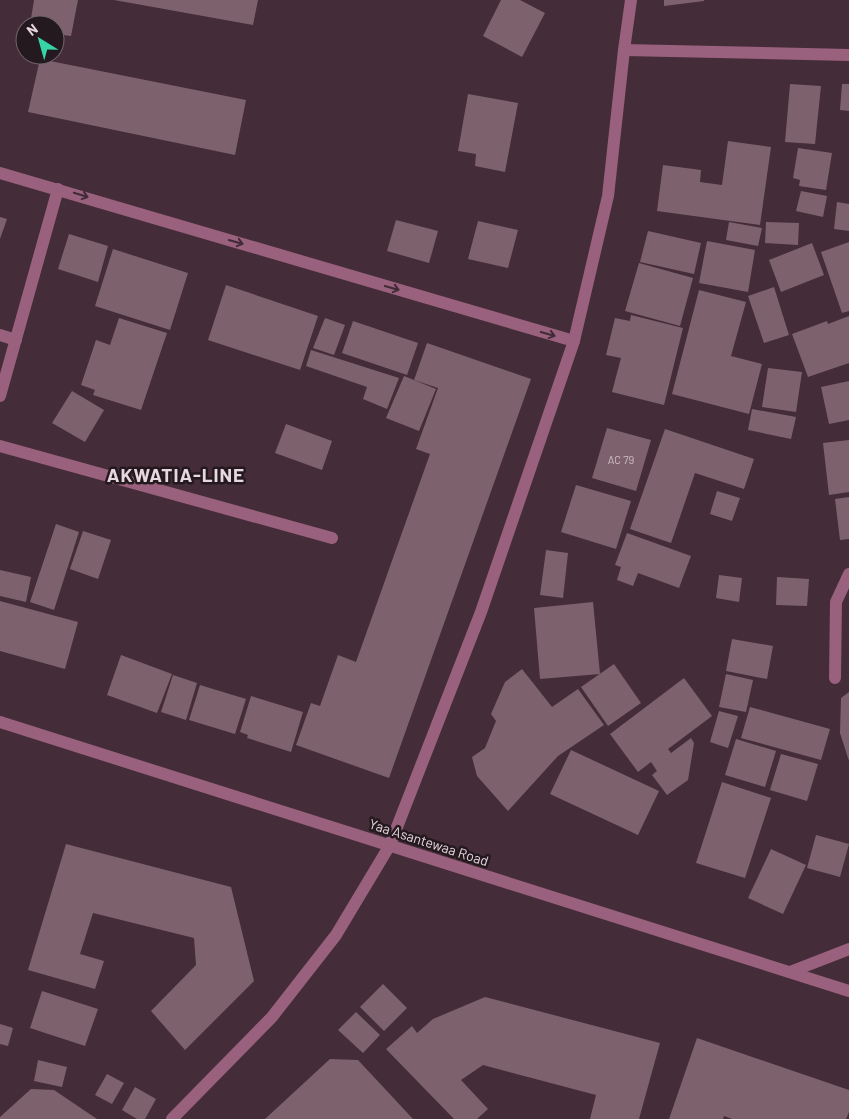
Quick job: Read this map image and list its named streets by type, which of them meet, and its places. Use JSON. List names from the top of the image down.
{
  "streets": {
    "street": ["Yaa Asantewaa Road"]
  },
  "districts": ["AKWATIA-LINE"],
  "house_numbers": ["AC 79"],
  "north": "top left"
}
